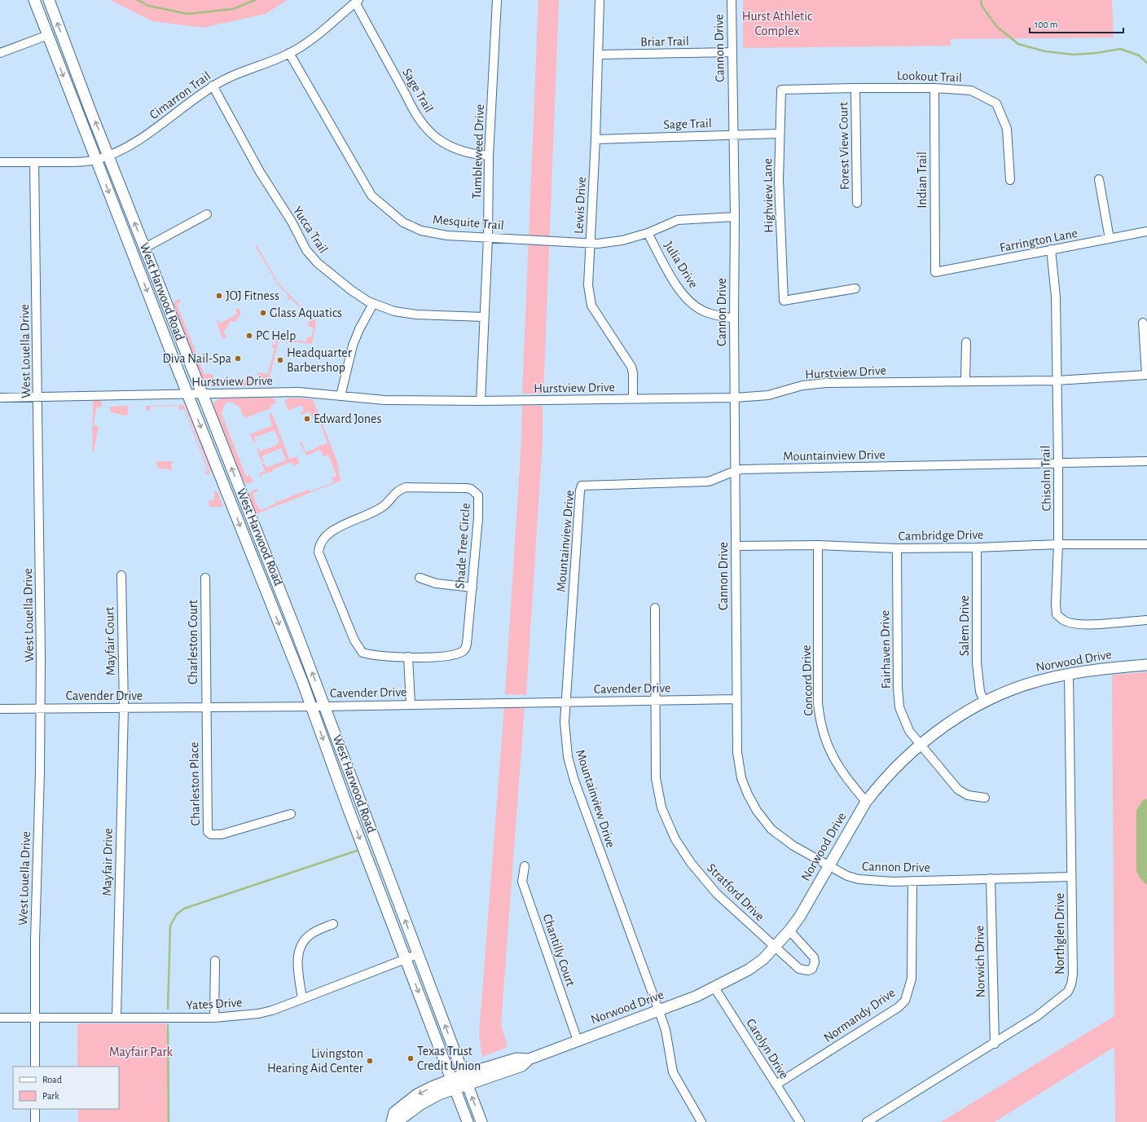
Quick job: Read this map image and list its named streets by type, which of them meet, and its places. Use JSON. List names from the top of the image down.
{
  "streets": {
    "main road": ["West Harwood Road", "Norwood Drive"],
    "street": [
      "Briar Trail",
      "Cannon Drive",
      "Lookout Trail",
      "Sage Trail",
      "Cimarron Trail",
      "Forest View Court",
      "Tumbleweed Drive",
      "Indian Trail",
      "Highview Lane",
      "Lewis Drive",
      "Mesquite Trail",
      "Yucca Trail",
      "Farrington Lane",
      "Julia Drive",
      "West Louella Drive",
      "Hurstview Drive",
      "Mountainview Drive",
      "Chisolm Trail",
      "Cambridge Drive",
      "Shade Tree Circle",
      "Salem Drive",
      "Mayfair Court",
      "Charleston Court",
      "Fairhaven Drive",
      "Concord Drive",
      "Cavender Drive",
      "Charleston Place",
      "Mayfair Drive",
      "Stratford Drive",
      "Northglen Drive",
      "Chantilly Court",
      "Norwich Drive",
      "Yates Drive",
      "Normandy Drive",
      "Carolyn Drive"
    ]
  },
  "crossings": [
    ["Briar Trail", "Cannon Drive"],
    ["Briar Trail", "Lewis Drive"],
    ["Cannon Drive", "Sage Trail"],
    ["Cannon Drive", "Mesquite Trail"],
    ["Cannon Drive", "Julia Drive"],
    ["Cannon Drive", "Hurstview Drive"],
    ["Cannon Drive", "Mountainview Drive"],
    ["Cannon Drive", "Cambridge Drive"],
    ["Cannon Drive", "Norwood Drive"],
    ["Cannon Drive", "Cavender Drive"],
    ["Cannon Drive", "Northglen Drive"],
    ["Cannon Drive", "Norwich Drive"],
    ["Cannon Drive", "Normandy Drive"],
    ["Lookout Trail", "Forest View Court"],
    ["Lookout Trail", "Indian Trail"],
    ["Lookout Trail", "Highview Lane"],
    ["Sage Trail", "Cimarron Trail"],
    ["Sage Trail", "Tumbleweed Drive"],
    ["Sage Trail", "Highview Lane"],
    ["Sage Trail", "Lewis Drive"],
    ["Cimarron Trail", "Mesquite Trail"],
    ["Cimarron Trail", "Yucca Trail"],
    ["Cimarron Trail", "West Harwood Road"],
    ["Cimarron Trail", "West Louella Drive"],
    ["Tumbleweed Drive", "Mesquite Trail"],
    ["Tumbleweed Drive", "Yucca Trail"],
    ["Tumbleweed Drive", "Hurstview Drive"],
    ["Indian Trail", "Farrington Lane"],
    ["Lewis Drive", "Mesquite Trail"],
    ["Lewis Drive", "Hurstview Drive"],
    ["Mesquite Trail", "Julia Drive"],
    ["Farrington Lane", "Chisolm Trail"],
    ["West Harwood Road", "Hurstview Drive"],
    ["West Harwood Road", "Norwood Drive"],
    ["West Harwood Road", "Cavender Drive"],
    ["West Harwood Road", "Yates Drive"],
    ["West Louella Drive", "Hurstview Drive"],
    ["West Louella Drive", "Cavender Drive"],
    ["West Louella Drive", "Yates Drive"],
    ["Hurstview Drive", "Chisolm Trail"],
    ["Mountainview Drive", "Chisolm Trail"],
    ["Mountainview Drive", "Norwood Drive"],
    ["Mountainview Drive", "Cavender Drive"],
    ["Chisolm Trail", "Cambridge Drive"],
    ["Cambridge Drive", "Salem Drive"],
    ["Cambridge Drive", "Fairhaven Drive"],
    ["Cambridge Drive", "Concord Drive"],
    ["Salem Drive", "Norwood Drive"],
    ["Mayfair Court", "Cavender Drive"],
    ["Mayfair Court", "Mayfair Drive"],
    ["Charleston Court", "Cavender Drive"],
    ["Charleston Court", "Charleston Place"],
    ["Fairhaven Drive", "Norwood Drive"],
    ["Norwood Drive", "Concord Drive"],
    ["Norwood Drive", "Stratford Drive"],
    ["Norwood Drive", "Northglen Drive"],
    ["Norwood Drive", "Chantilly Court"],
    ["Norwood Drive", "Carolyn Drive"],
    ["Cavender Drive", "Charleston Place"],
    ["Cavender Drive", "Mayfair Drive"],
    ["Cavender Drive", "Stratford Drive"],
    ["Mayfair Drive", "Yates Drive"],
    ["Northglen Drive", "Norwich Drive"],
    ["Normandy Drive", "Carolyn Drive"]
  ],
  "parks": ["Hurst Athletic Complex", "Mayfair Park"],
  "places": [
    "JOJ Fitness",
    "Glass Aquatics",
    "PC Help",
    "Diva Nail-Spa",
    "Headquarter Barbershop",
    "Edward Jones",
    "Texas Trust Credit Union",
    "Livingston Hearing Aid Center"
  ],
  "legend": ["Road", "Park"],
  "scale_bar": "100 m"
}
